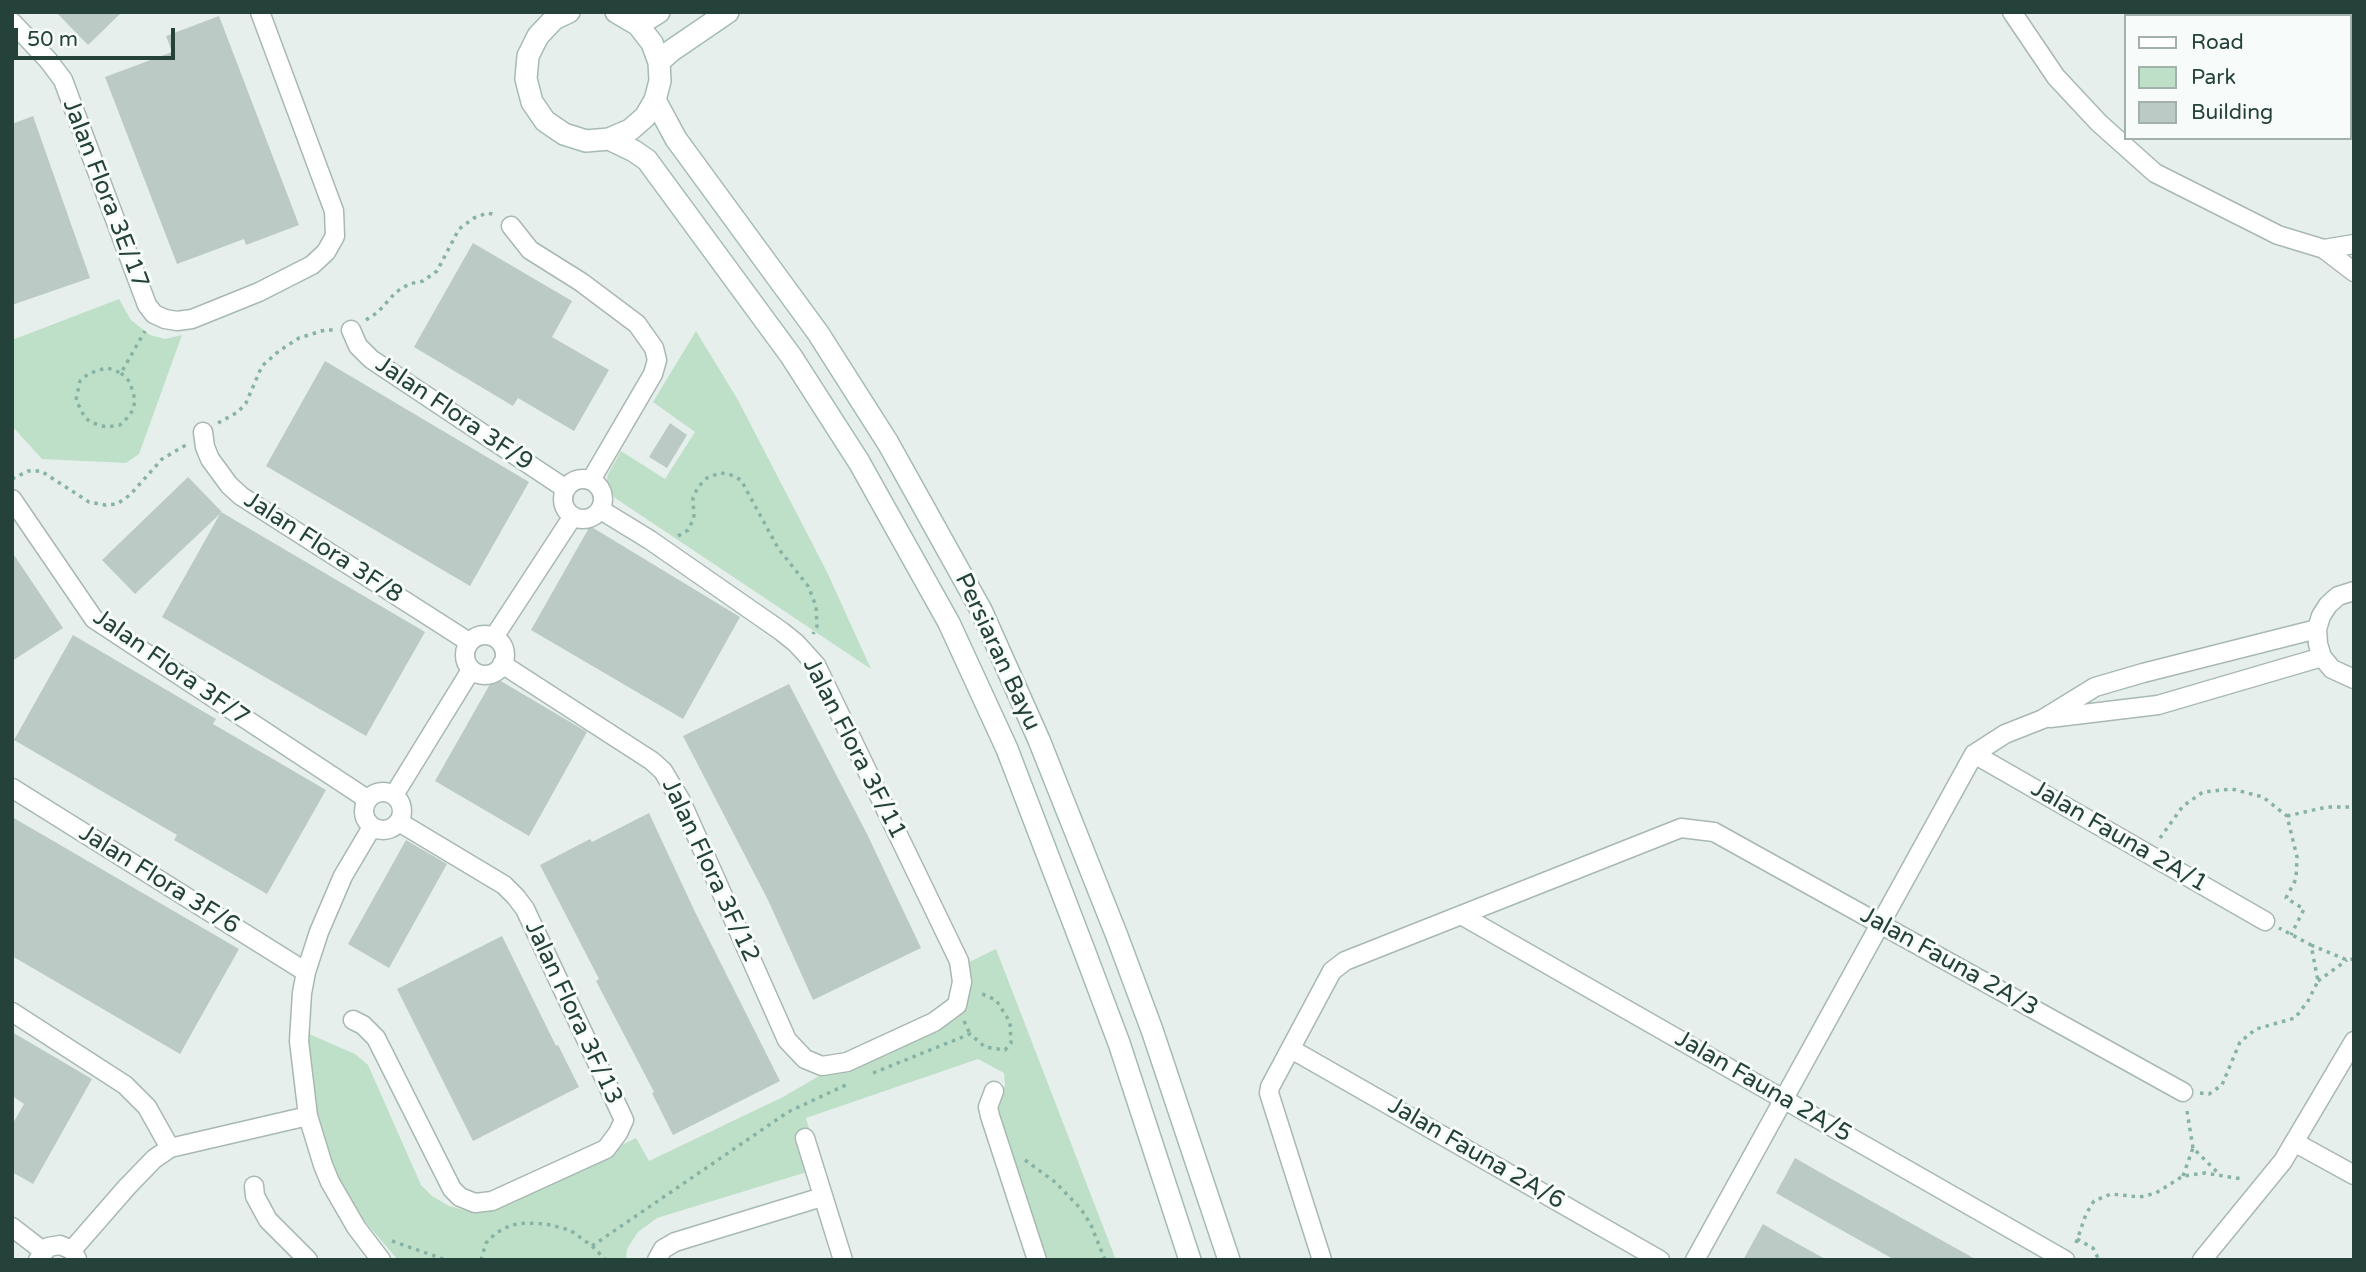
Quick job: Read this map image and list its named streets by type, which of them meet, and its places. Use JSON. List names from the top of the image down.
{
  "streets": {
    "main road": ["Persiaran Bayu"],
    "street": [
      "Jalan Flora 3E/17",
      "Jalan Flora 3F/9",
      "Jalan Flora 3F/8",
      "Jalan Flora 3F/7",
      "Jalan Flora 3F/11",
      "Jalan Fauna 2A/1",
      "Jalan Flora 3F/12",
      "Jalan Flora 3F/6",
      "Jalan Fauna 2A/3",
      "Jalan Flora 3F/13",
      "Jalan Fauna 2A/5",
      "Jalan Fauna 2A/6"
    ]
  },
  "crossings": [
    ["Jalan Flora 3F/9", "Jalan Flora 3F/11"],
    ["Jalan Flora 3F/8", "Jalan Flora 3F/12"],
    ["Jalan Flora 3F/7", "Jalan Flora 3F/13"],
    ["Jalan Flora 3F/11", "Jalan Flora 3F/12"],
    ["Jalan Fauna 2A/3", "Jalan Fauna 2A/5"]
  ],
  "legend": ["Road", "Park", "Building"],
  "scale_bar": "50 m"
}
